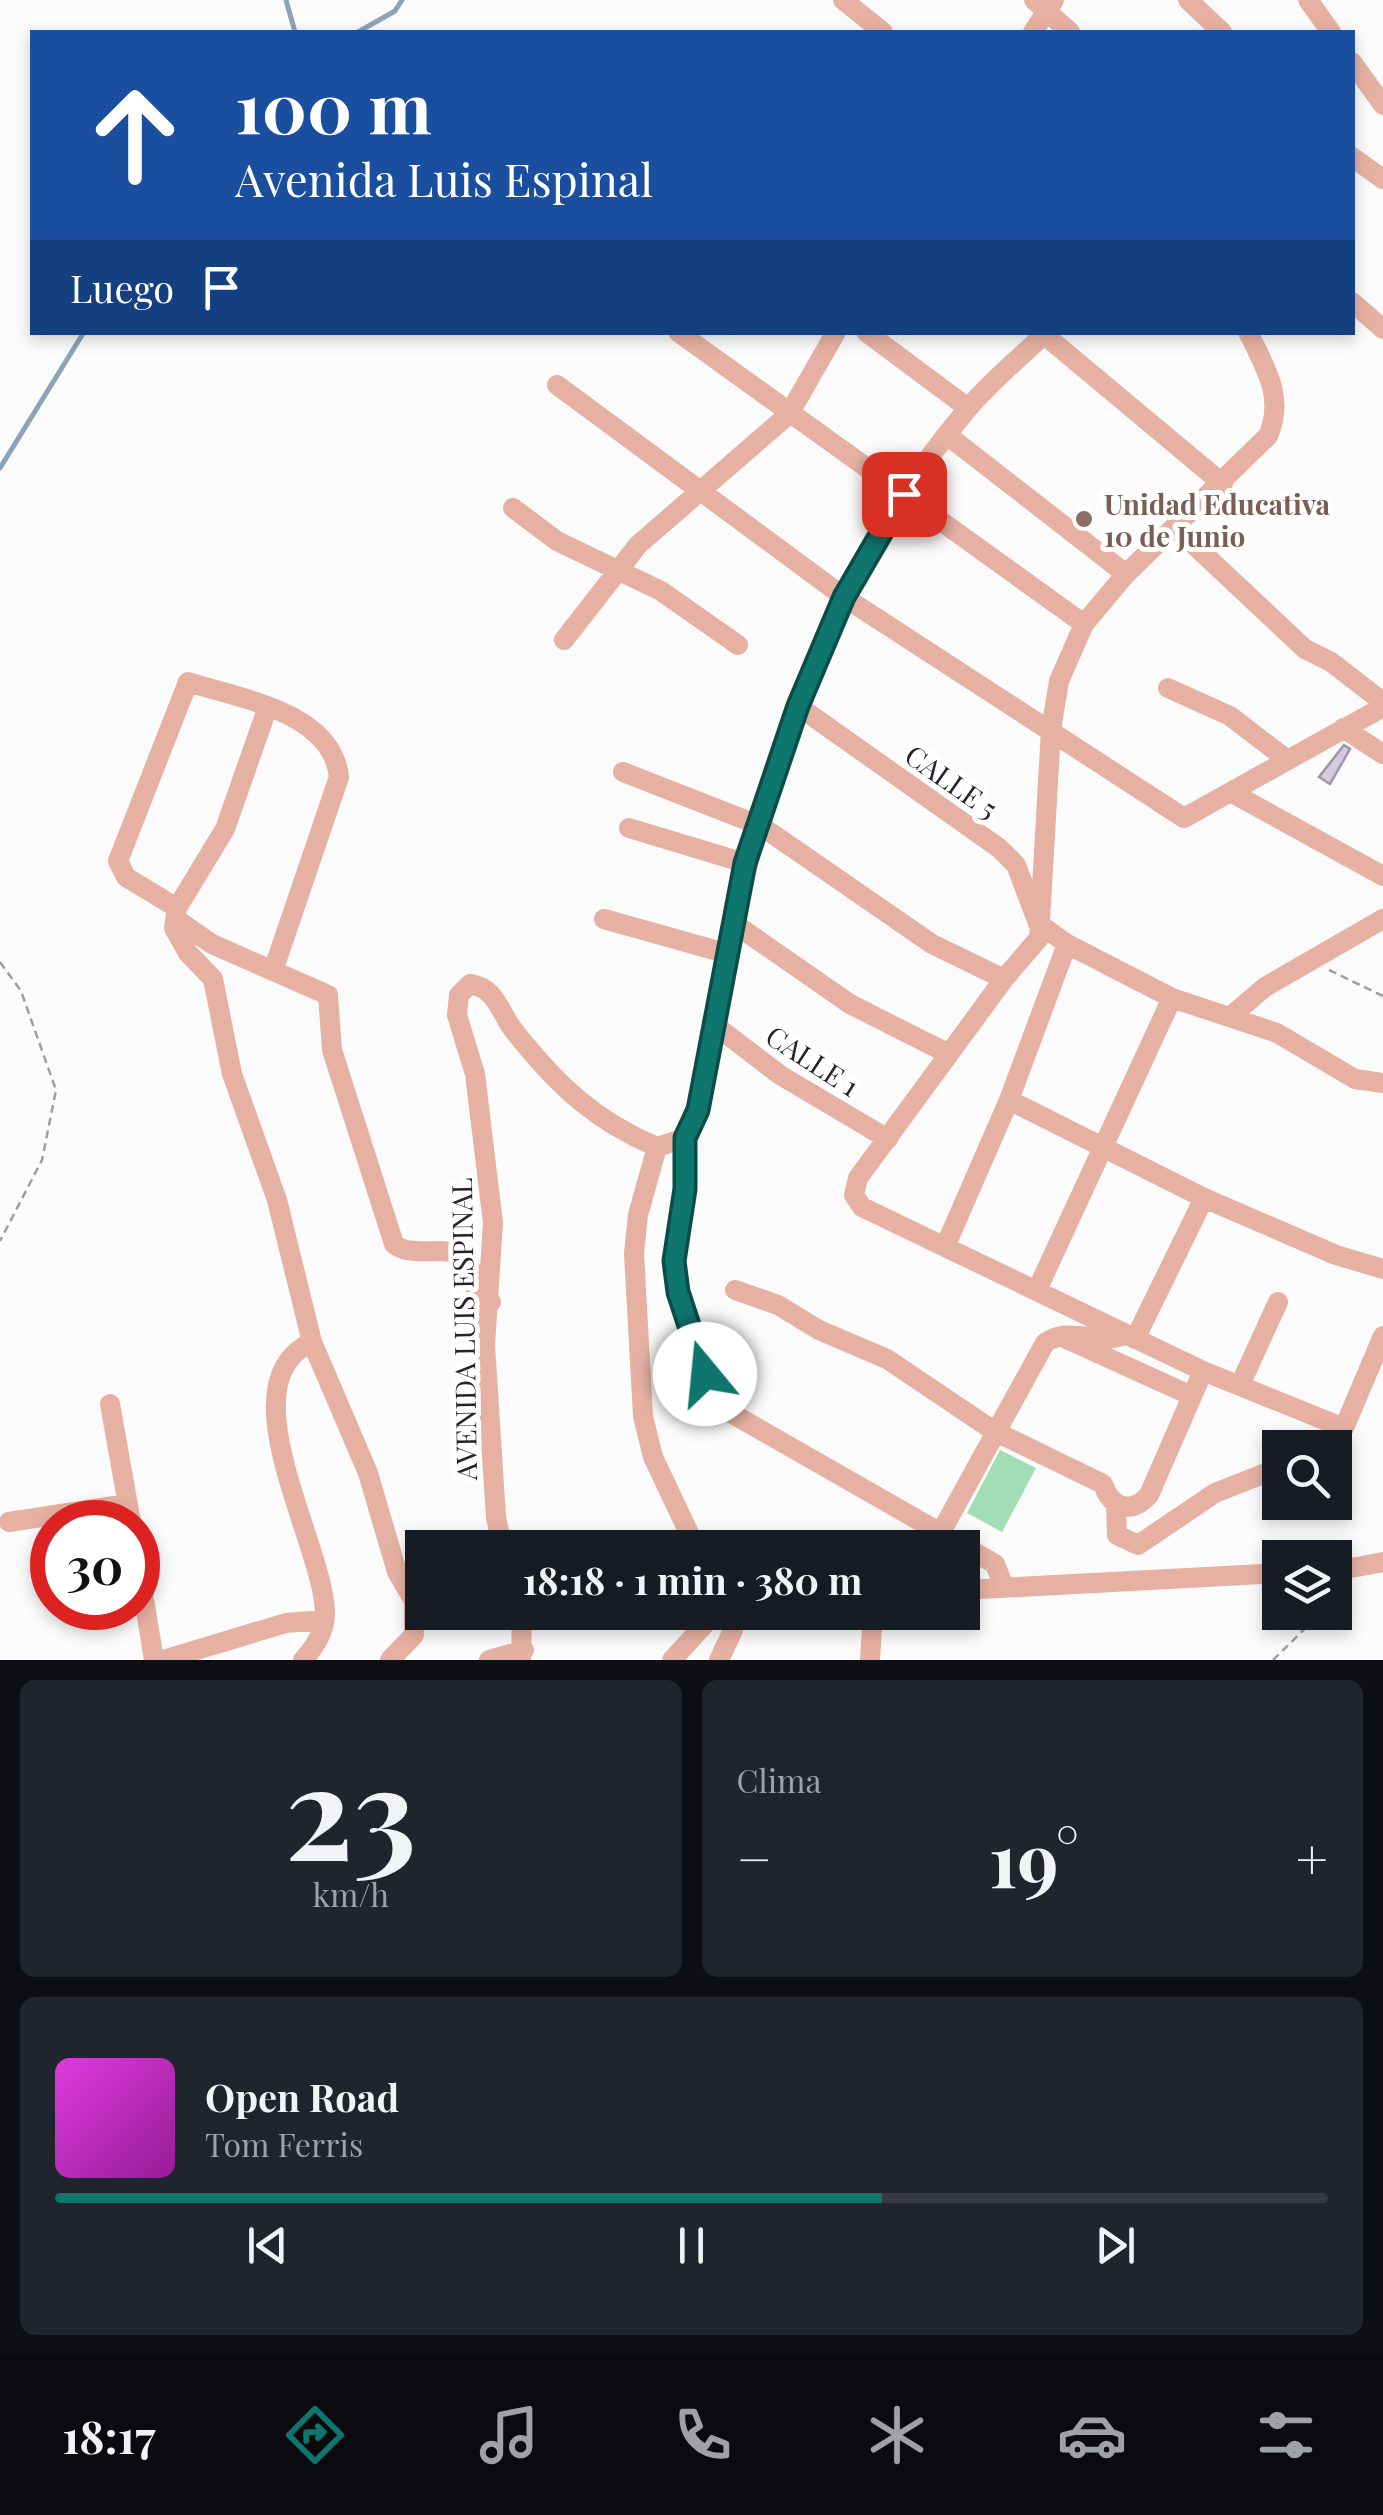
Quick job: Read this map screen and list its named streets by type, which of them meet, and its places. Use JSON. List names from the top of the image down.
{
  "streets": {
    "street": ["CALLE 5", "CALLE 1", "AVENIDA LUIS ESPINAL"]
  },
  "places": ["Unidad Educativa 10 de Junio"],
  "page": {
    "turn": ["100 m", "Avenida Luis Espinal"],
    "then": "Luego",
    "limit": "30",
    "trip": "18:18 · 1 min · 380 m",
    "tile": [
      ["23", "km/h"],
      "Clima"
    ],
    "heat": ["−", "19°", "+"],
    "song": ["Open Road", "Tom Ferris"],
    "tabs": "18:17"
  }
}
